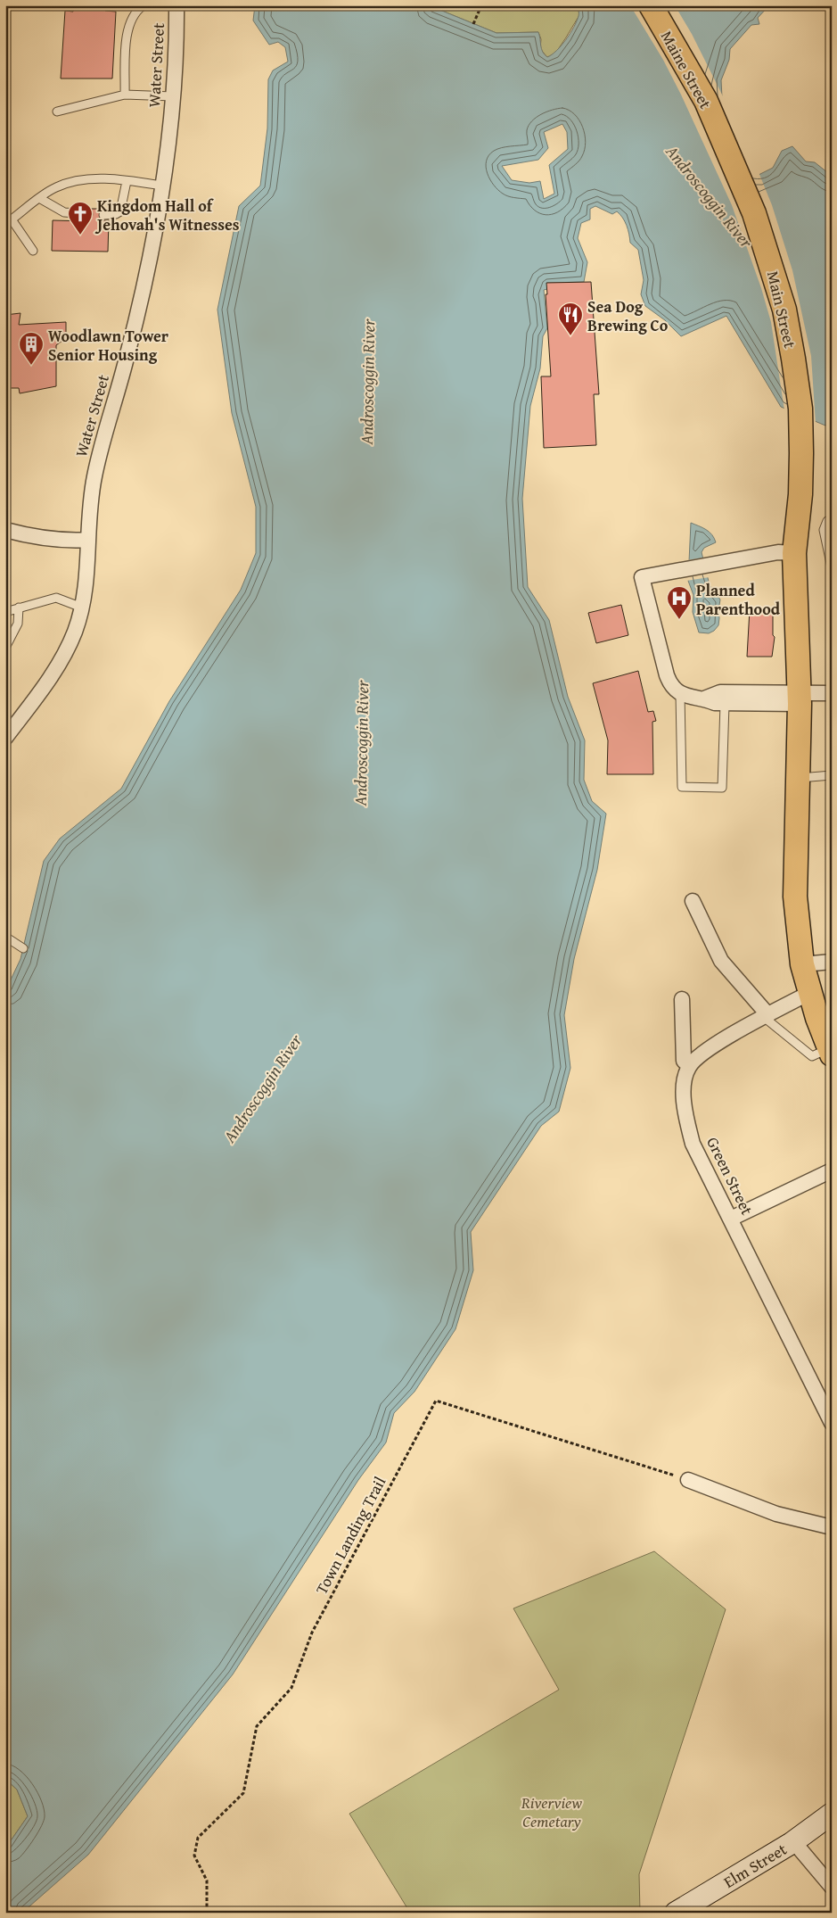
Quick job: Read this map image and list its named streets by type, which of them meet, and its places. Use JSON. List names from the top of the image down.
{
  "streets": {
    "main road": ["Maine Street", "Main Street", "Elm Street"],
    "street": ["Water Street", "Green Street"],
    "path": ["Town Landing Trail"]
  },
  "crossings": [
    ["Maine Street", "Main Street"]
  ],
  "water": ["Androscoggin River"],
  "parks": ["Riverview Cemetary"],
  "places": {
    "church": ["Kingdom Hall of Jehovah's Witnesses"],
    "restaurant": ["Sea Dog Brewing Co"],
    "building": ["Woodlawn Tower Senior Housing"],
    "hospital": ["Planned Parenthood"]
  }
}
